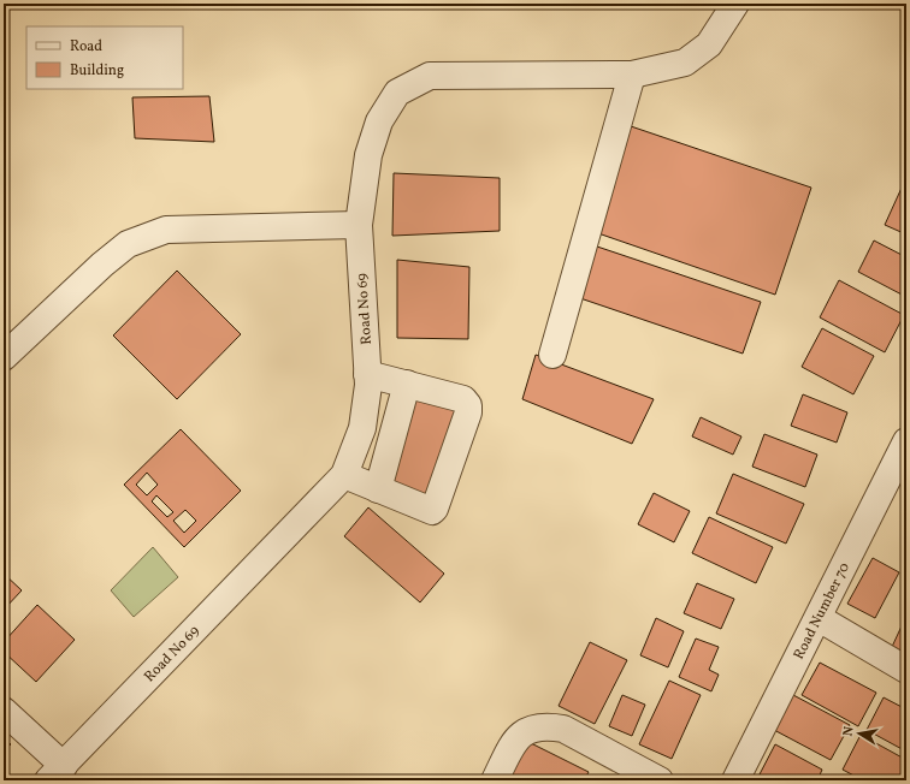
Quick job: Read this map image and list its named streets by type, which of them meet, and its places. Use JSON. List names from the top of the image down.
{
  "streets": {
    "street": ["Road No 69", "Road Number 70"]
  },
  "legend": ["Road", "Building"],
  "north": "left"
}
